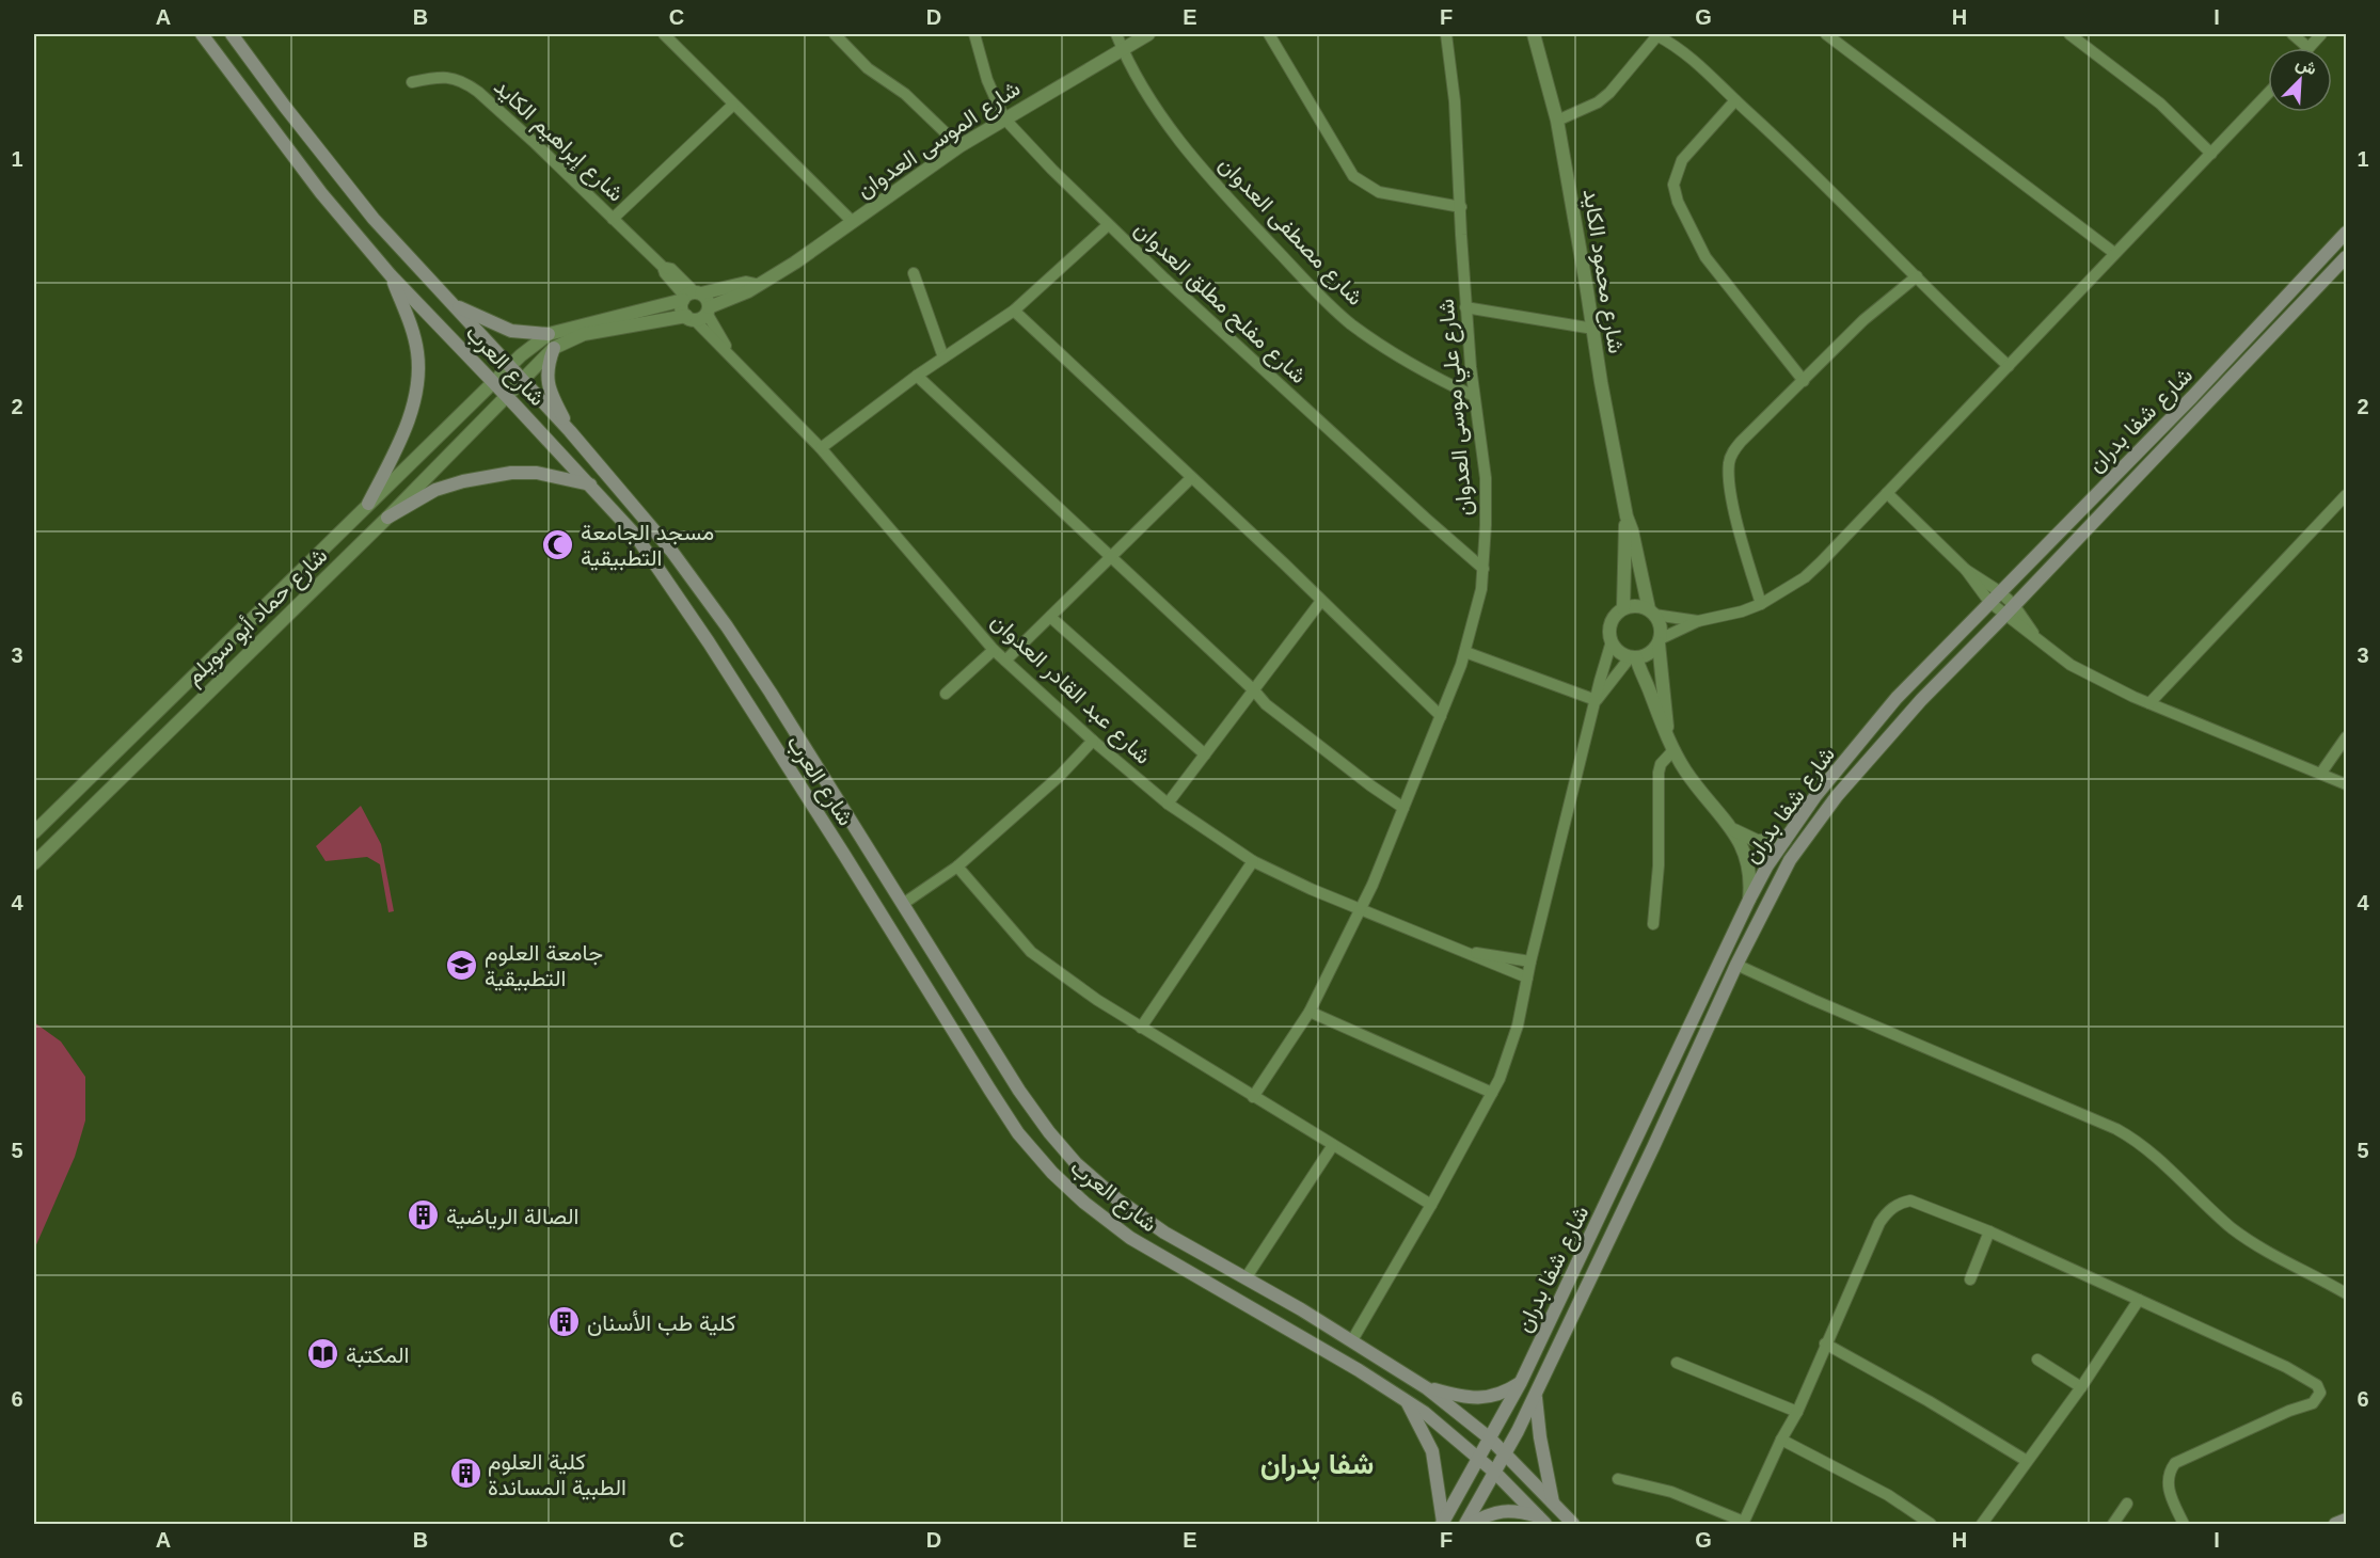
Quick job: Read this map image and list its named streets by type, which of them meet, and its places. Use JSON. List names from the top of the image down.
{
  "streets": {
    "main road": ["شارع العرب", "شارع شفا بدران"],
    "street": [
      "شارع الموسى العدوان",
      "شارع إبراهيم الكايد",
      "شارع مصطفى العدوان",
      "شارع محمود الكايد",
      "شارع مفلح مطلق العدوان",
      "شارع علي موسى العدوان",
      "شارع حماد أبو سويلم",
      "شارع عبد القادر العدوان"
    ]
  },
  "crossings": [
    ["شارع الموسى العدوان", "شارع إبراهيم الكايد"],
    ["شارع الموسى العدوان", "شارع مصطفى العدوان"],
    ["شارع الموسى العدوان", "شارع مفلح مطلق العدوان"],
    ["شارع الموسى العدوان", "شارع العرب"],
    ["شارع الموسى العدوان", "شارع حماد أبو سويلم"],
    ["شارع الموسى العدوان", "شارع عبد القادر العدوان"],
    ["شارع مصطفى العدوان", "شارع علي موسى العدوان"],
    ["شارع مفلح مطلق العدوان", "شارع علي موسى العدوان"],
    ["شارع العرب", "شارع شفا بدران"],
    ["شارع العرب", "شارع حماد أبو سويلم"],
    ["شارع علي موسى العدوان", "شارع عبد القادر العدوان"]
  ],
  "districts": ["شفا بدران"],
  "places": {
    "mosque": ["مسجد الجامعة التطبيقية"],
    "school or university": ["جامعة العلوم التطبيقية"],
    "building": ["الصالة الرياضية", "كلية طب الأسنان", "كلية العلوم الطبية المساندة"],
    "library": ["المكتبة"]
  },
  "north": "top right",
  "grid": {
    "columns": [
      "A",
      "B",
      "C",
      "D",
      "E",
      "F",
      "G",
      "H",
      "I"
    ],
    "rows": [
      "1",
      "2",
      "3",
      "4",
      "5",
      "6"
    ]
  }
}
